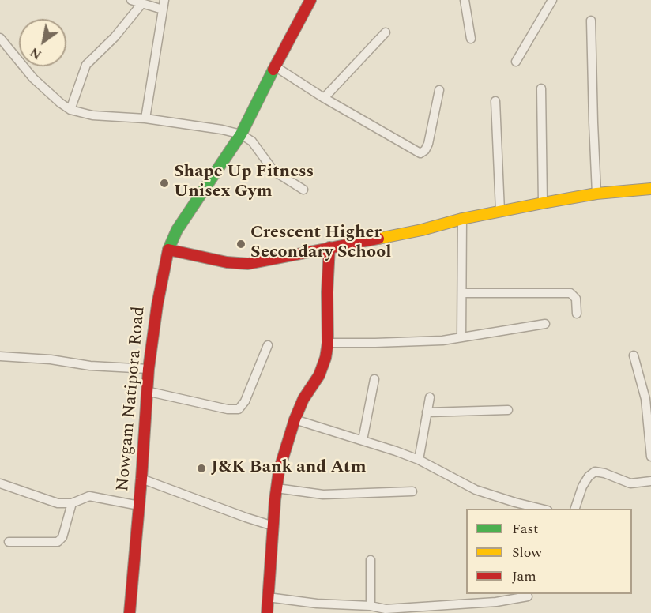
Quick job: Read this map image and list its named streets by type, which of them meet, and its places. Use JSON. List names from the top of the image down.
{
  "streets": {
    "street": ["Nowgam Natipora Road"]
  },
  "places": ["Shape Up Fitness Unisex Gym", "Crescent Higher Secondary School", "J&K Bank and Atm"],
  "legend": ["Fast", "Slow", "Jam"],
  "north": "bottom left"
}
